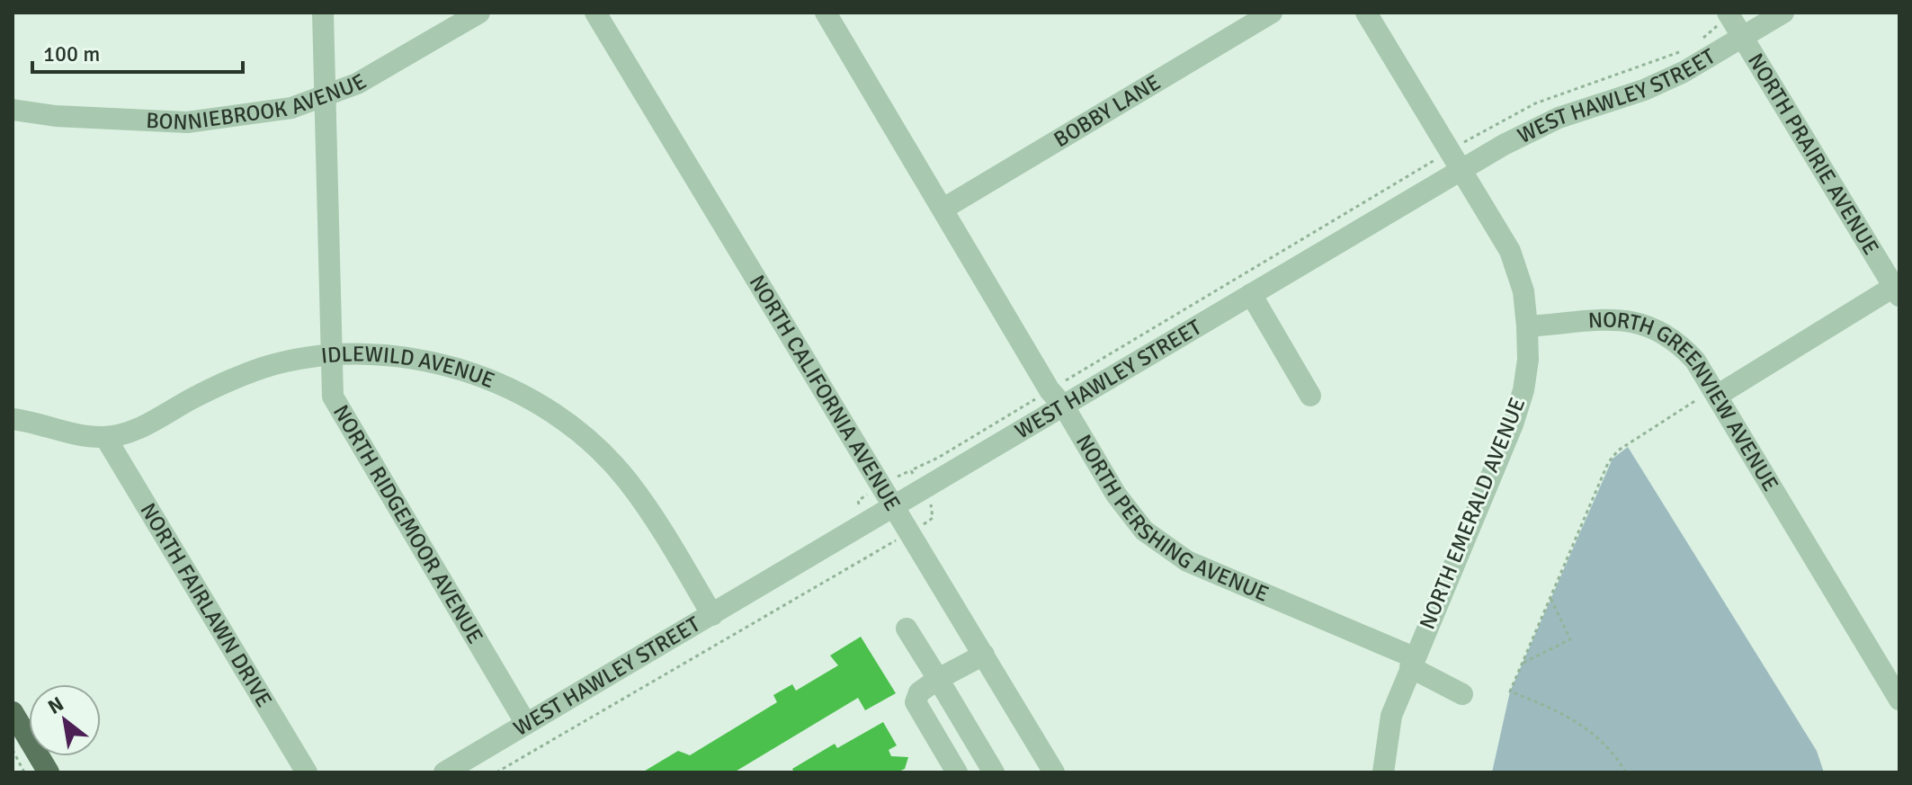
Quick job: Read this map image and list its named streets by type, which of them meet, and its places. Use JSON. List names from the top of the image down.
{
  "streets": {
    "street": [
      "WEST HAWLEY STREET",
      "BONNIEBROOK AVENUE",
      "BOBBY LANE",
      "NORTH PRAIRIE AVENUE",
      "IDLEWILD AVENUE",
      "NORTH CALIFORNIA AVENUE",
      "NORTH GREENVIEW AVENUE",
      "NORTH PERSHING AVENUE",
      "NORTH EMERALD AVENUE",
      "NORTH RIDGEMOOR AVENUE",
      "NORTH FAIRLAWN DRIVE"
    ]
  },
  "crossings": [
    ["WEST HAWLEY STREET", "NORTH PRAIRIE AVENUE"],
    ["WEST HAWLEY STREET", "IDLEWILD AVENUE"],
    ["WEST HAWLEY STREET", "NORTH CALIFORNIA AVENUE"],
    ["WEST HAWLEY STREET", "NORTH PERSHING AVENUE"],
    ["WEST HAWLEY STREET", "NORTH RIDGEMOOR AVENUE"],
    ["BONNIEBROOK AVENUE", "NORTH RIDGEMOOR AVENUE"],
    ["BOBBY LANE", "NORTH PERSHING AVENUE"],
    ["IDLEWILD AVENUE", "NORTH RIDGEMOOR AVENUE"],
    ["IDLEWILD AVENUE", "NORTH FAIRLAWN DRIVE"],
    ["NORTH GREENVIEW AVENUE", "NORTH EMERALD AVENUE"],
    ["NORTH PERSHING AVENUE", "NORTH EMERALD AVENUE"]
  ],
  "scale_bar": "100 m",
  "north": "top left"
}
